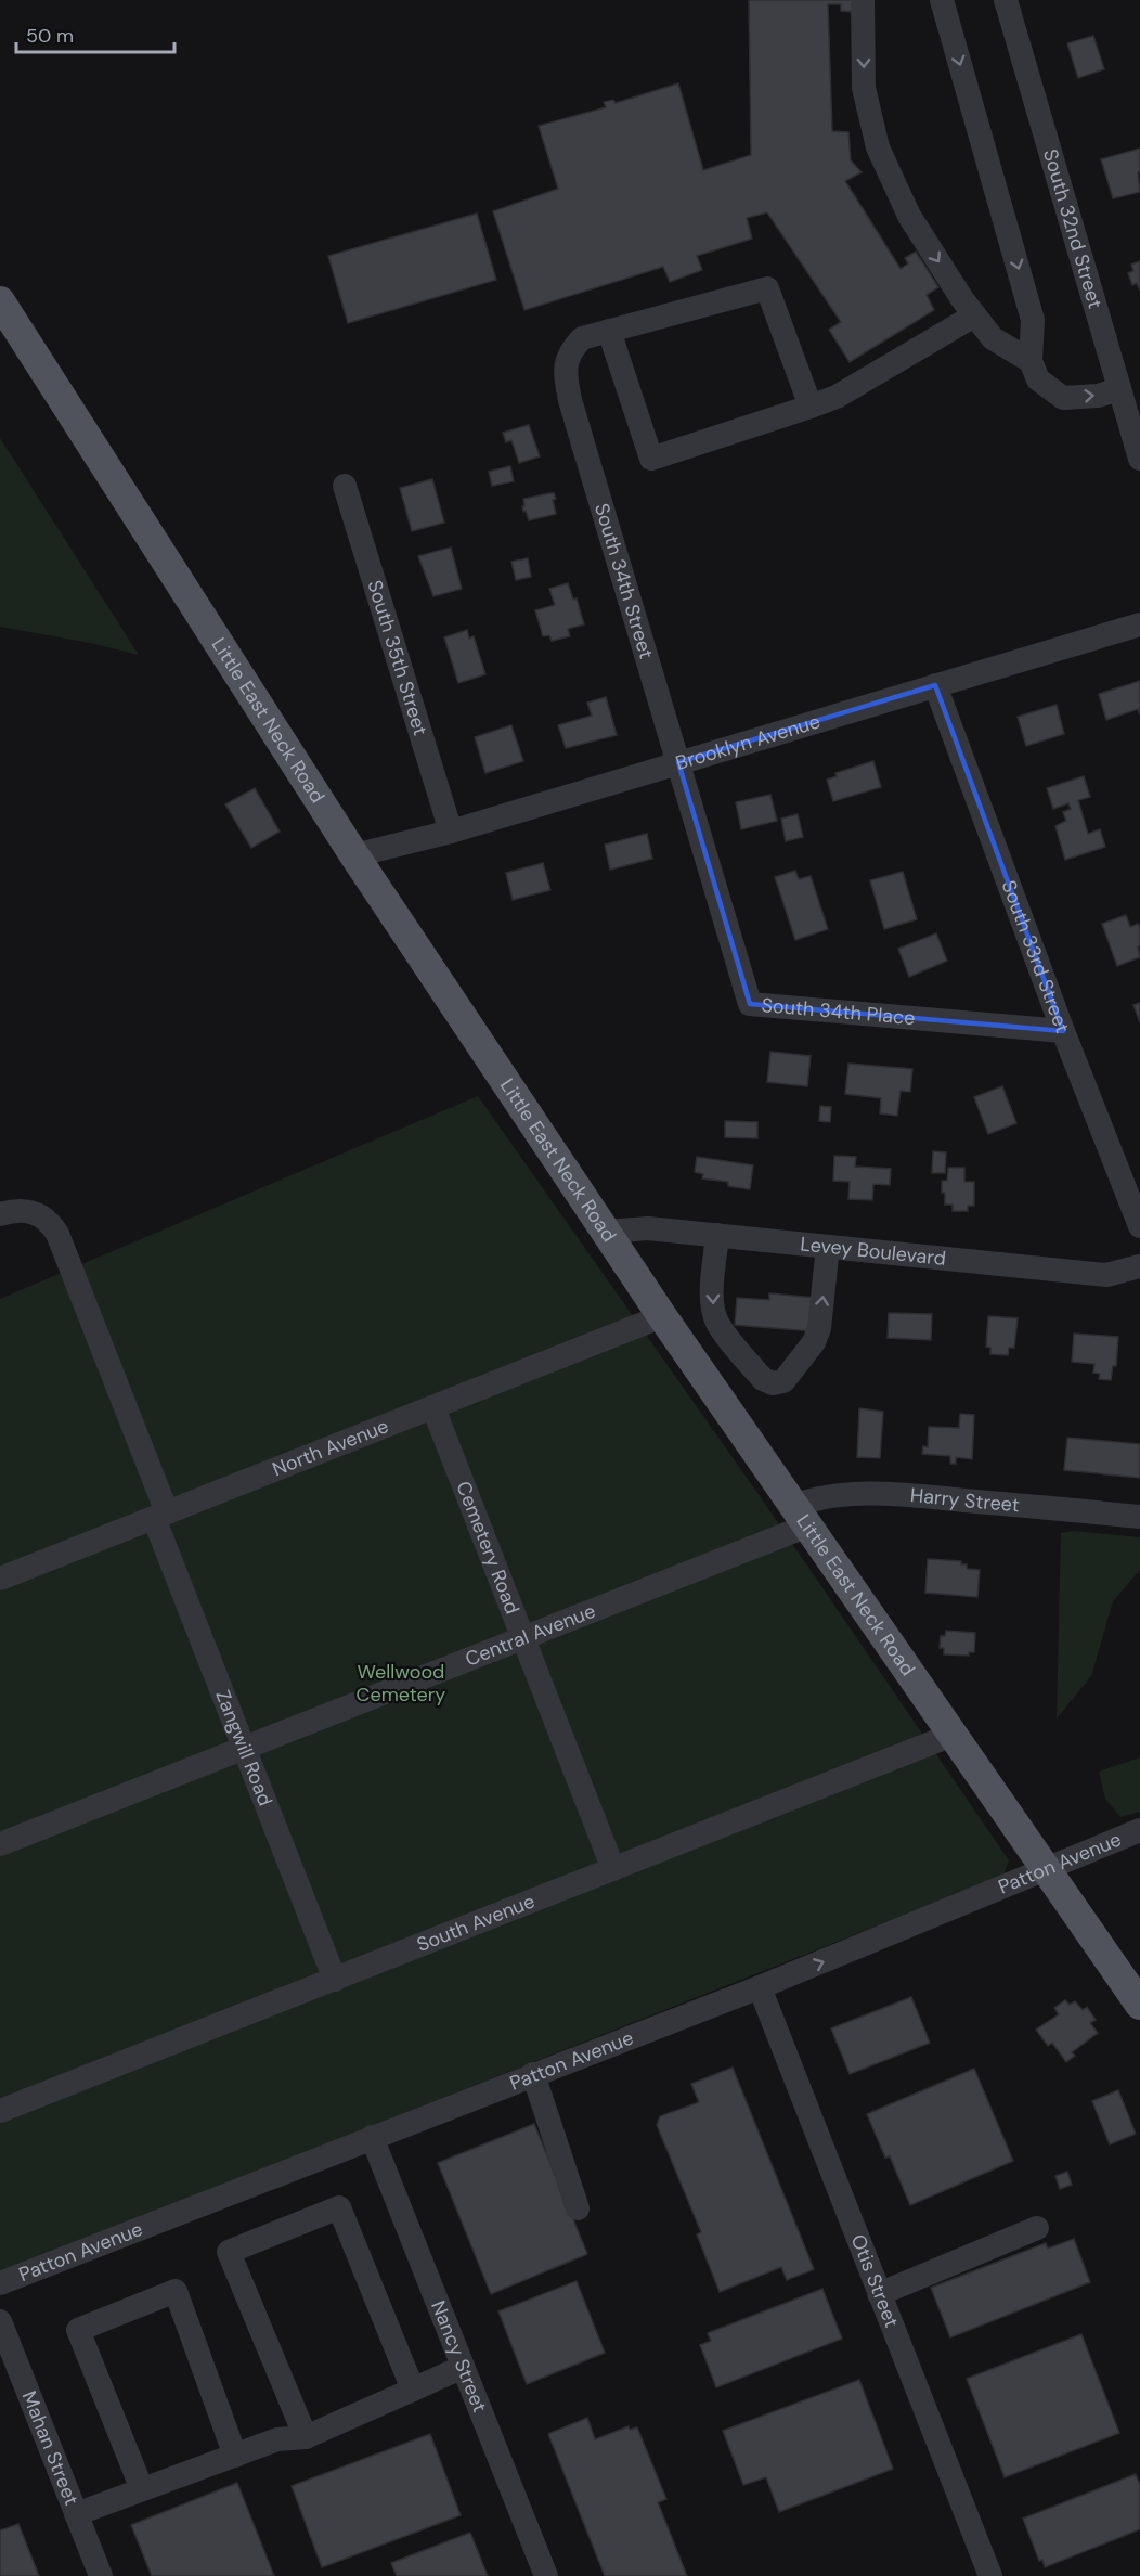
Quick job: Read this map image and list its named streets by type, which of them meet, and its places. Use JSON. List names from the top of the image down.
{
  "streets": {
    "main road": ["Little East Neck Road"],
    "street": [
      "South 32nd Street",
      "South 34th Street",
      "South 35th Street",
      "Brooklyn Avenue",
      "South 33rd Street",
      "South 34th Place",
      "Levey Boulevard",
      "North Avenue",
      "Harry Street",
      "Cemetery Road",
      "Central Avenue",
      "Zangwill Road",
      "Patton Avenue",
      "South Avenue",
      "Otis Street",
      "Nancy Street",
      "Mahan Street"
    ]
  },
  "crossings": [
    ["South 34th Street", "Brooklyn Avenue"],
    ["South 34th Street", "South 34th Place"],
    ["South 35th Street", "Brooklyn Avenue"],
    ["Little East Neck Road", "Brooklyn Avenue"],
    ["Little East Neck Road", "Levey Boulevard"],
    ["Little East Neck Road", "North Avenue"],
    ["Little East Neck Road", "Harry Street"],
    ["Little East Neck Road", "Central Avenue"],
    ["Little East Neck Road", "Patton Avenue"],
    ["Little East Neck Road", "South Avenue"],
    ["Brooklyn Avenue", "South 33rd Street"],
    ["Brooklyn Avenue", "South 34th Place"],
    ["South 33rd Street", "South 34th Place"],
    ["North Avenue", "Cemetery Road"],
    ["North Avenue", "Zangwill Road"],
    ["Harry Street", "Central Avenue"],
    ["Cemetery Road", "Central Avenue"],
    ["Cemetery Road", "South Avenue"],
    ["Central Avenue", "Zangwill Road"],
    ["Zangwill Road", "South Avenue"],
    ["Patton Avenue", "Otis Street"],
    ["Patton Avenue", "Nancy Street"]
  ],
  "parks": ["Wellwood Cemetery"],
  "scale_bar": "50 m"
}
